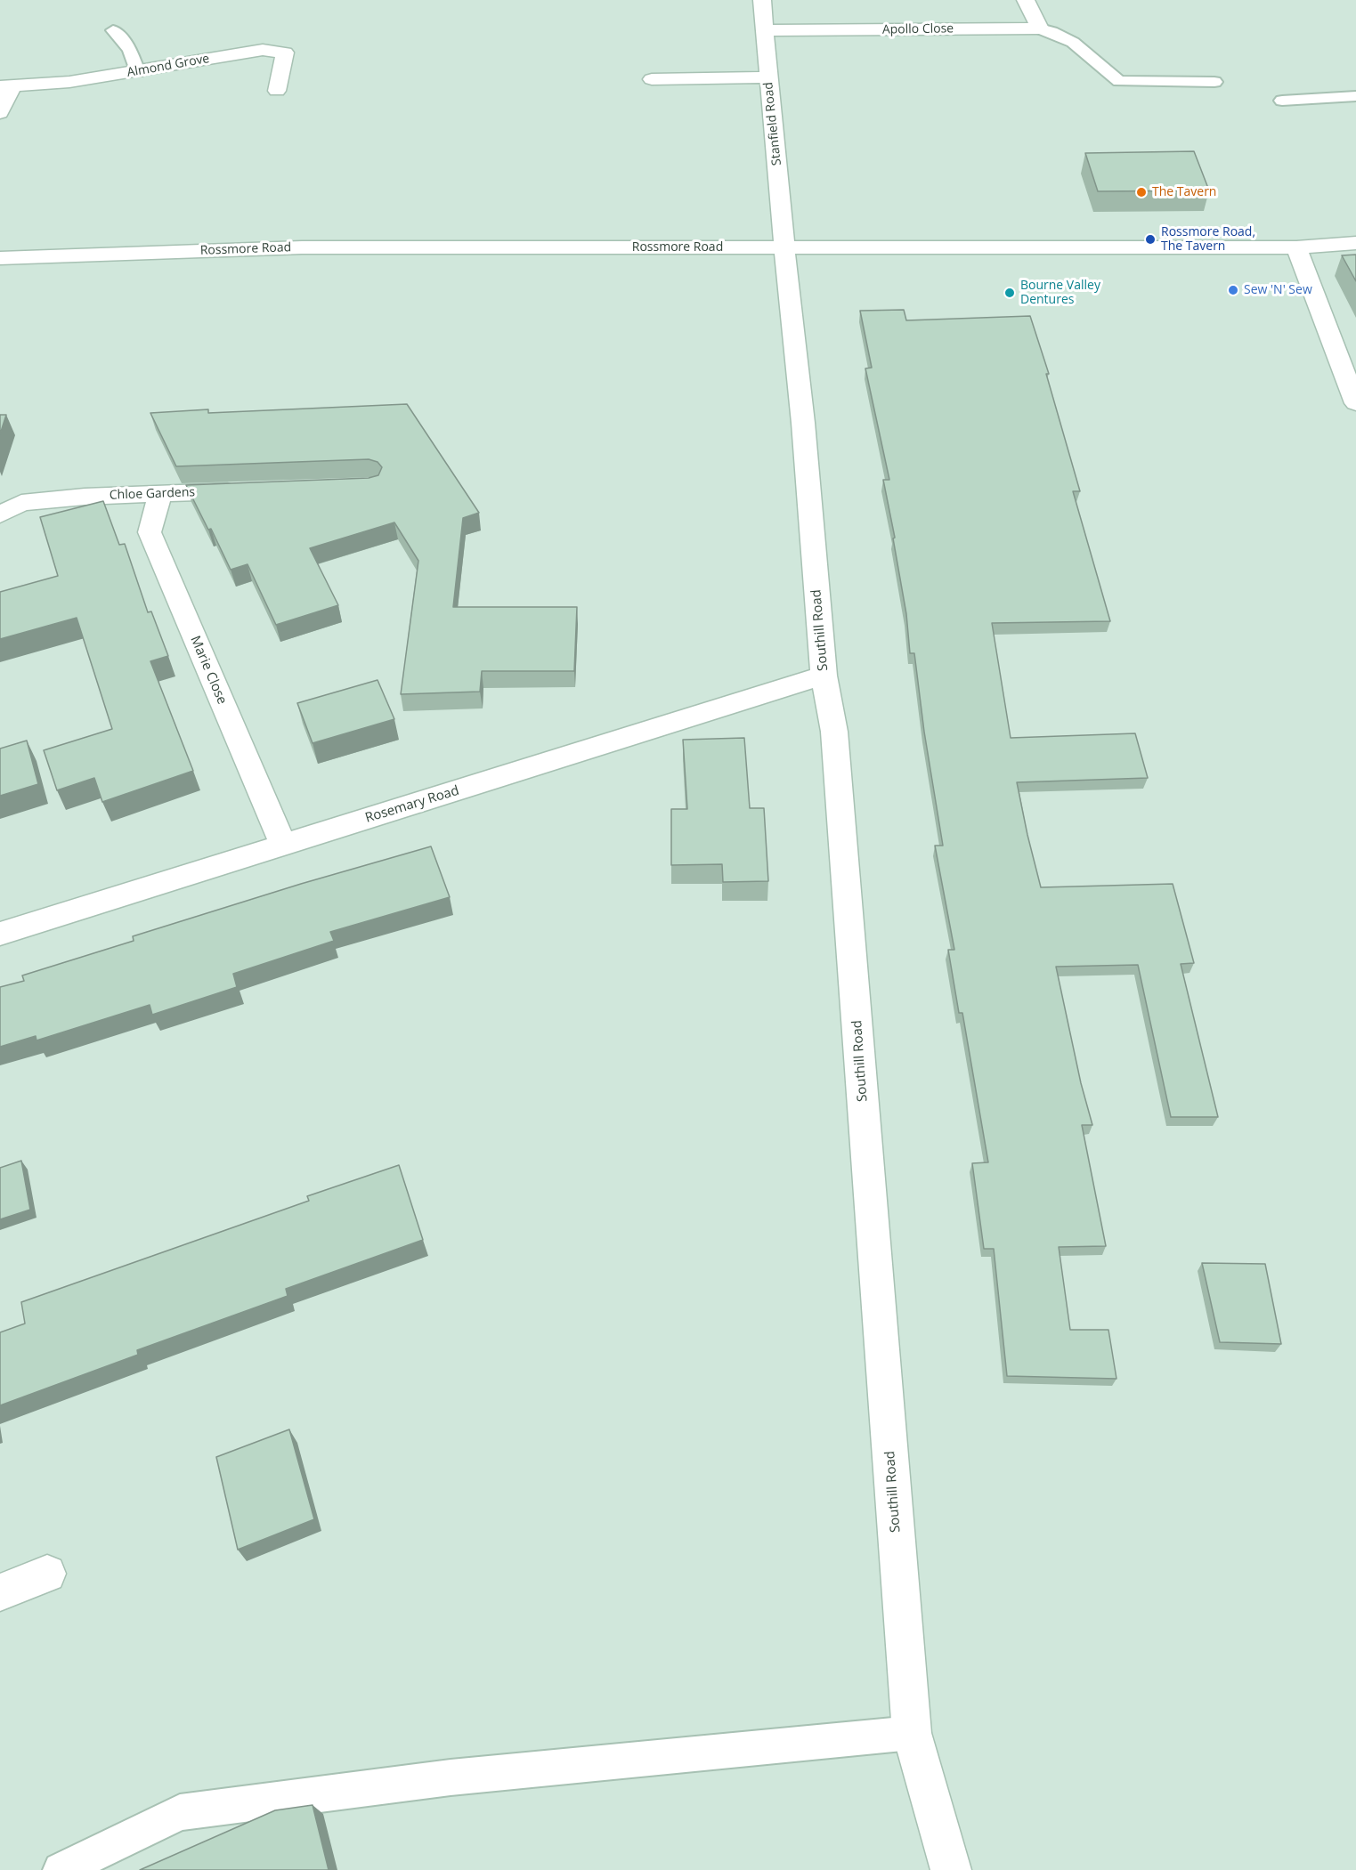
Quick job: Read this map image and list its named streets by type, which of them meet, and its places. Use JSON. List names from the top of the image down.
{
  "streets": {
    "street": [
      "Apollo Close",
      "Almond Grove",
      "Stanfield Road",
      "Rossmore Road",
      "Chloe Gardens",
      "Southill Road",
      "Marie Close",
      "Rosemary Road"
    ]
  },
  "crossings": [
    ["Apollo Close", "Stanfield Road"],
    ["Stanfield Road", "Rossmore Road"],
    ["Stanfield Road", "Southill Road"],
    ["Rossmore Road", "Southill Road"],
    ["Chloe Gardens", "Marie Close"],
    ["Southill Road", "Rosemary Road"],
    ["Marie Close", "Rosemary Road"]
  ],
  "places": [
    "The Tavern",
    "Rossmore Road, The Tavern",
    "Sew 'N' Sew",
    "Bourne Valley Dentures"
  ]
}
